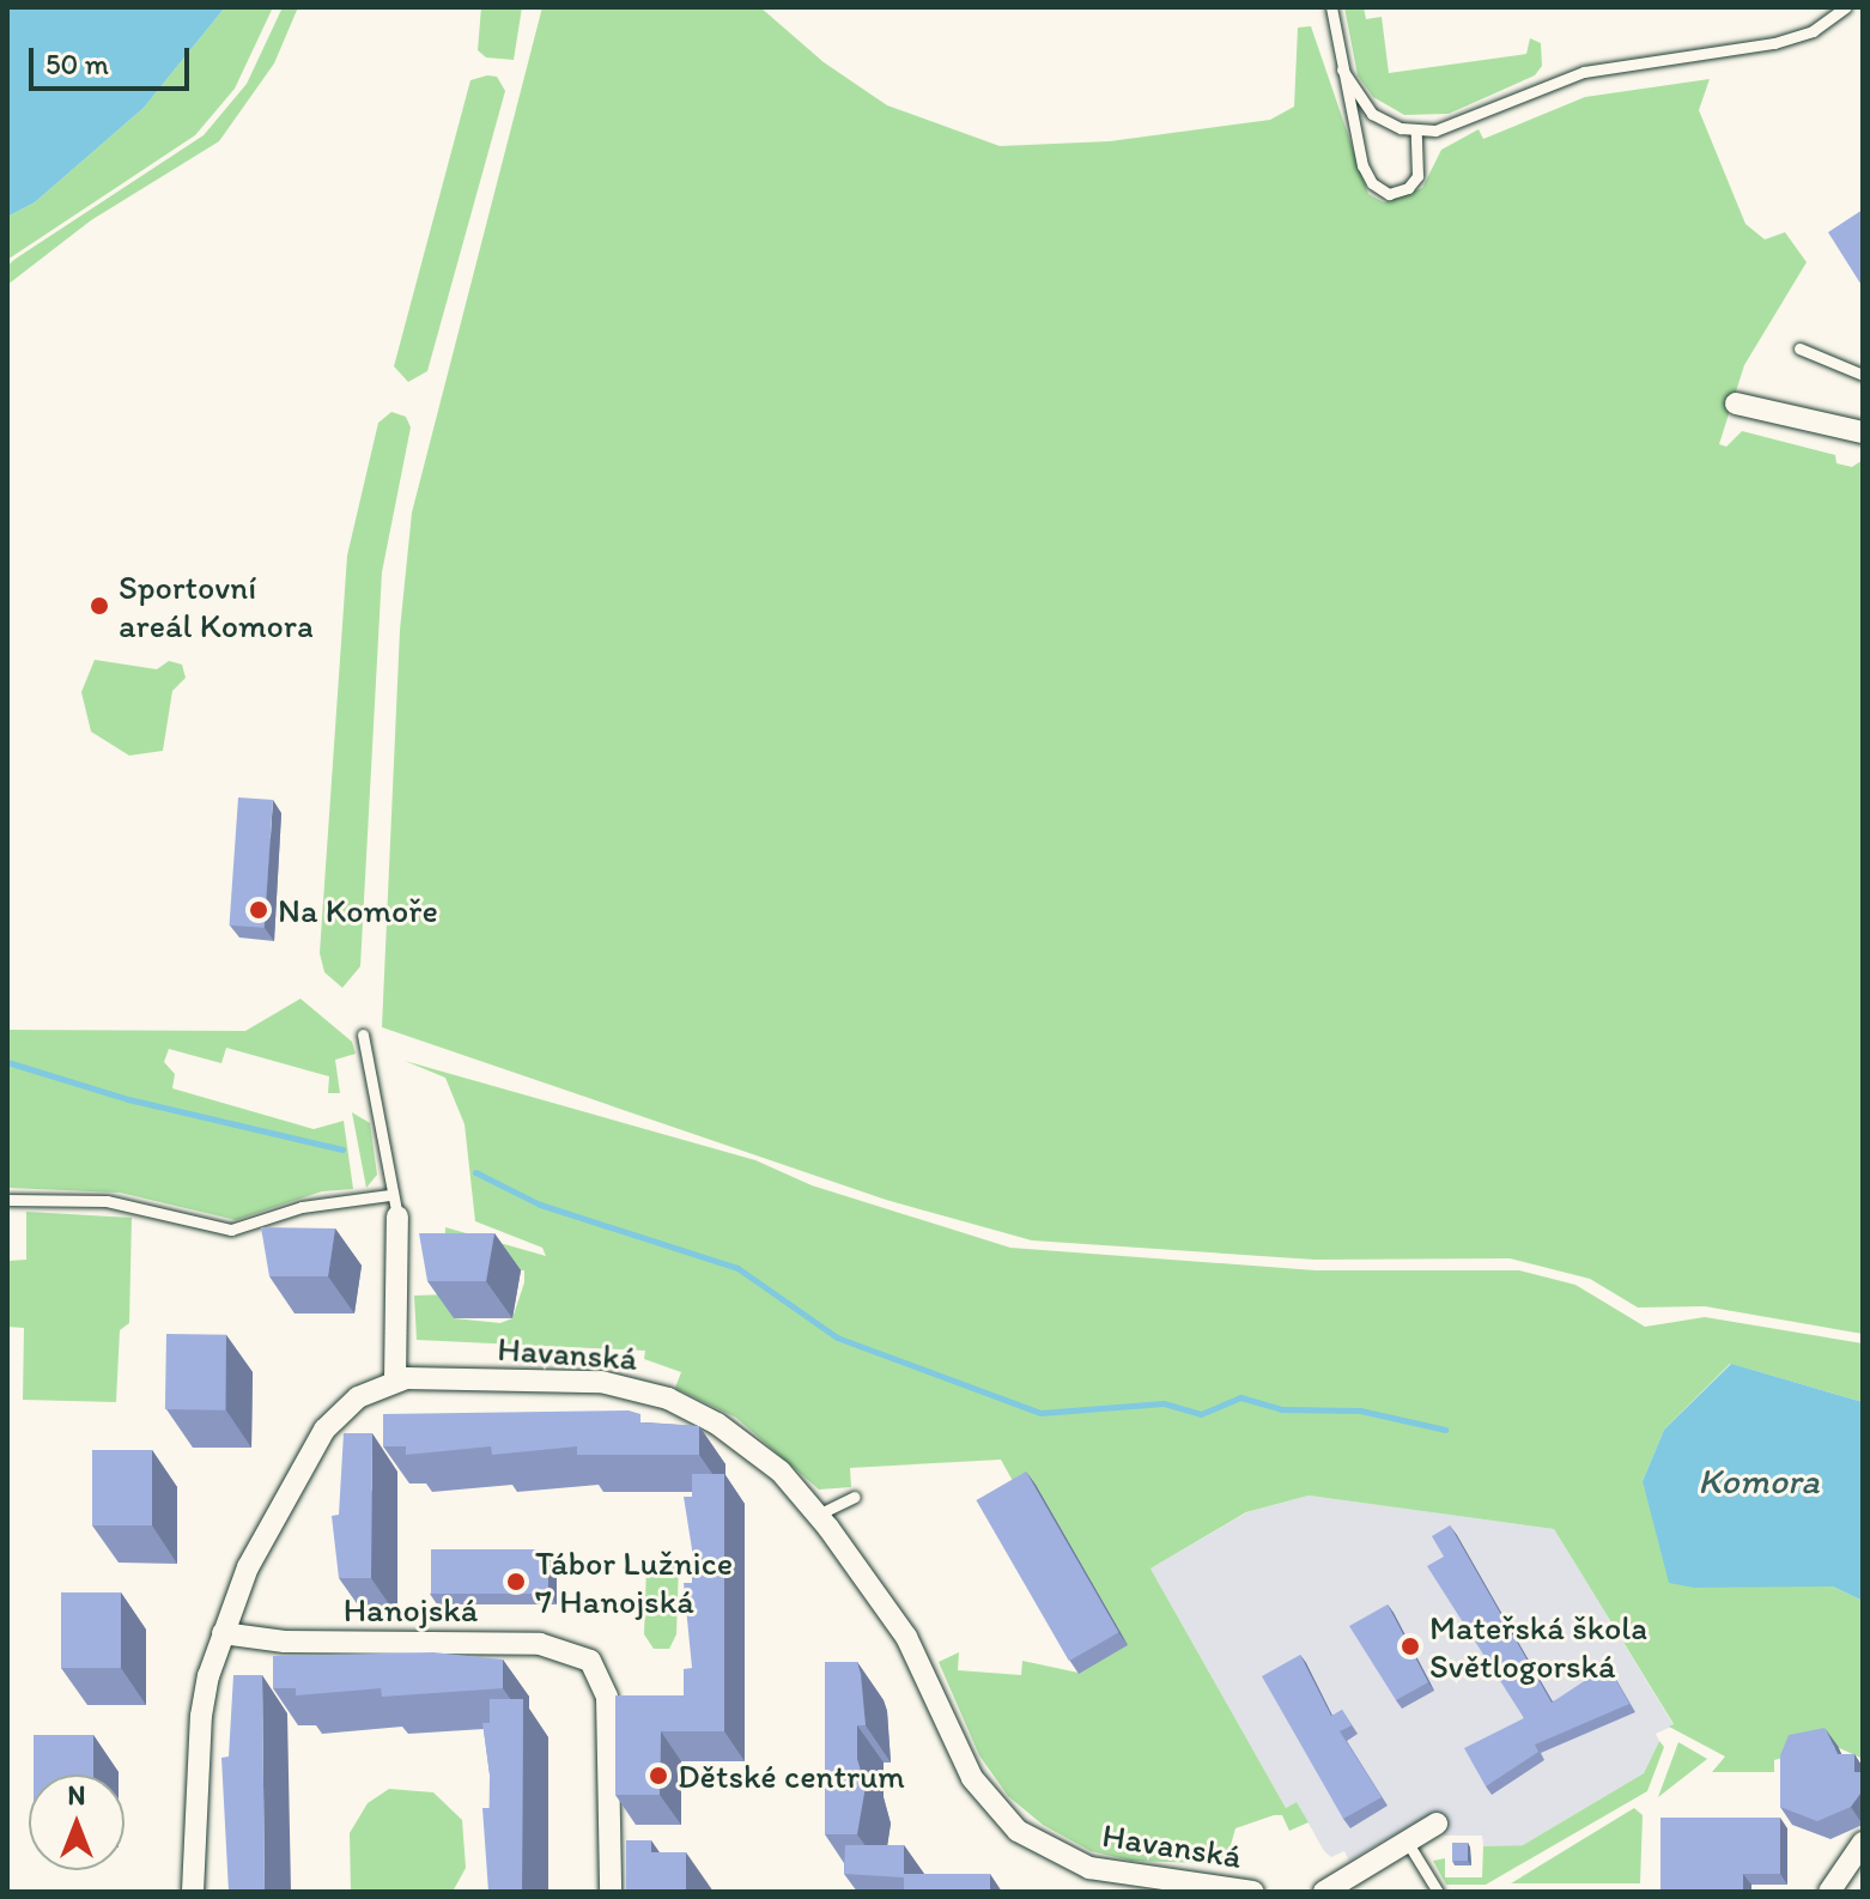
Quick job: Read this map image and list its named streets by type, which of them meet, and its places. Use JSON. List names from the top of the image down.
{
  "streets": {
    "street": ["Havanská", "Hanojská"]
  },
  "crossings": [
    ["Havanská", "Hanojská"]
  ],
  "water": ["Komora"],
  "places": [
    "Sportovní areál Komora",
    "Na Komoře",
    "Tábor Lužnice 7 Hanojská",
    "Mateřská škola Světlogorská",
    "Dětské centrum"
  ],
  "scale_bar": "50 m",
  "north": "top"
}
